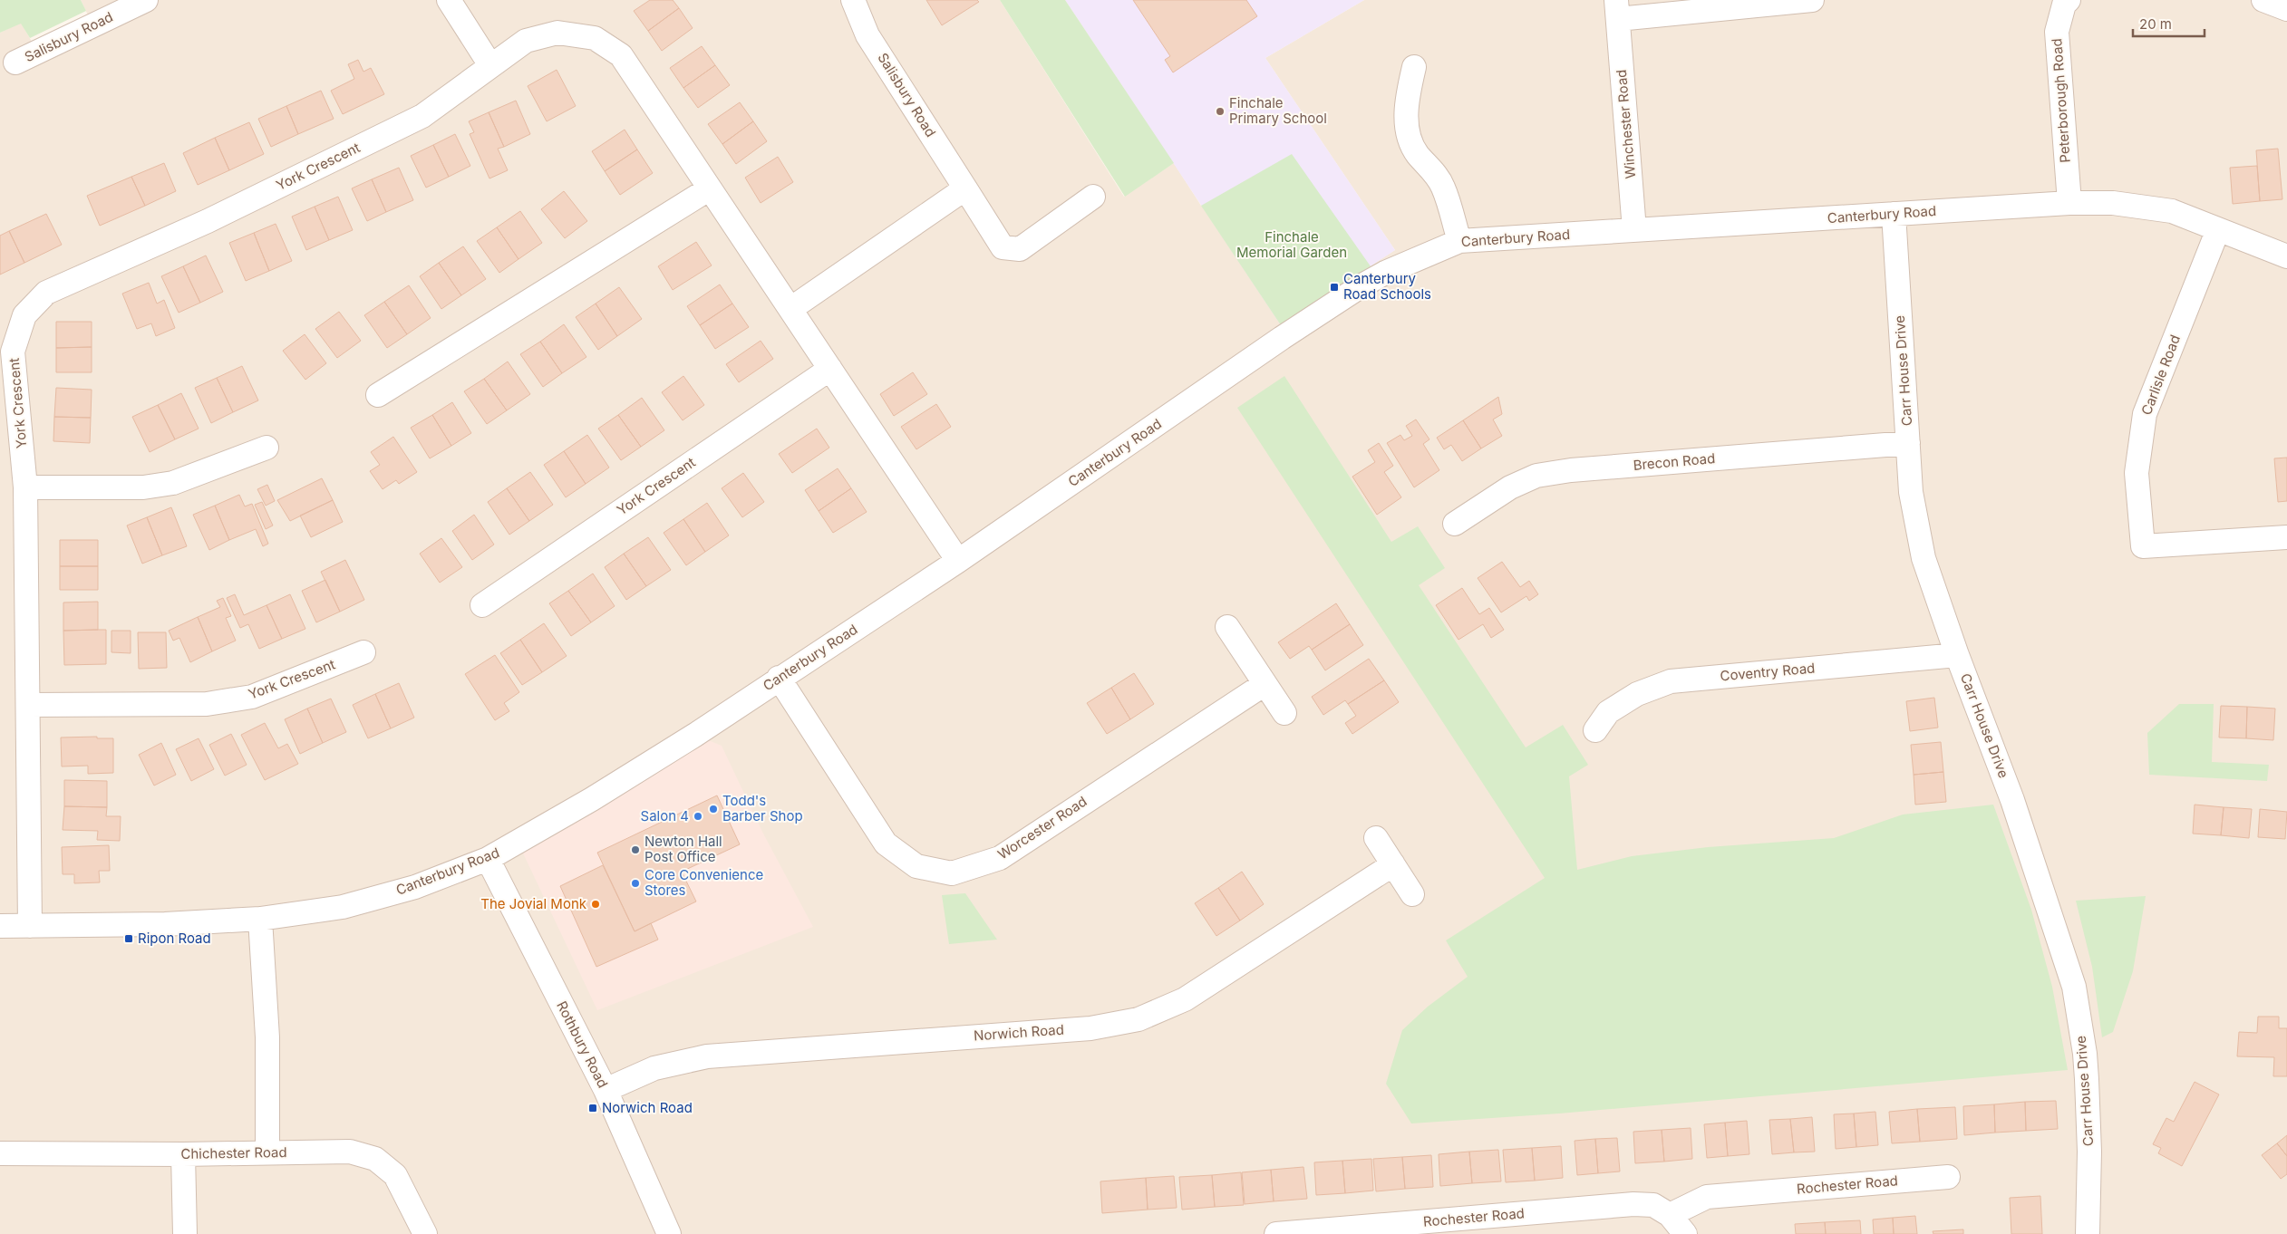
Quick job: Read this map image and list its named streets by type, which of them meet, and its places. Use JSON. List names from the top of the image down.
{
  "streets": {
    "street": [
      "Salisbury Road",
      "Peterborough Road",
      "Winchester Road",
      "York Crescent",
      "Canterbury Road",
      "Carr House Drive",
      "Carlisle Road",
      "Brecon Road",
      "Coventry Road",
      "Worcester Road",
      "Norwich Road",
      "Rothbury Road",
      "Chichester Road",
      "Rochester Road"
    ]
  },
  "crossings": [
    ["Peterborough Road", "Canterbury Road"],
    ["Winchester Road", "Canterbury Road"],
    ["York Crescent", "Canterbury Road"],
    ["Canterbury Road", "Carr House Drive"],
    ["Canterbury Road", "Carlisle Road"],
    ["Canterbury Road", "Worcester Road"],
    ["Canterbury Road", "Rothbury Road"],
    ["Carr House Drive", "Brecon Road"],
    ["Carr House Drive", "Coventry Road"],
    ["Norwich Road", "Rothbury Road"]
  ],
  "parks": ["Finchale Memorial Garden"],
  "places": {
    "other": [
      "Finchale Primary School",
      "Todd's Barber Shop",
      "Salon 4",
      "Newton Hall Post Office",
      "Core Convenience Stores",
      "The Jovial Monk"
    ],
    "transit": ["Canterbury Road Schools", "Ripon Road", "Norwich Road"]
  },
  "scale_bar": "20 m"
}
